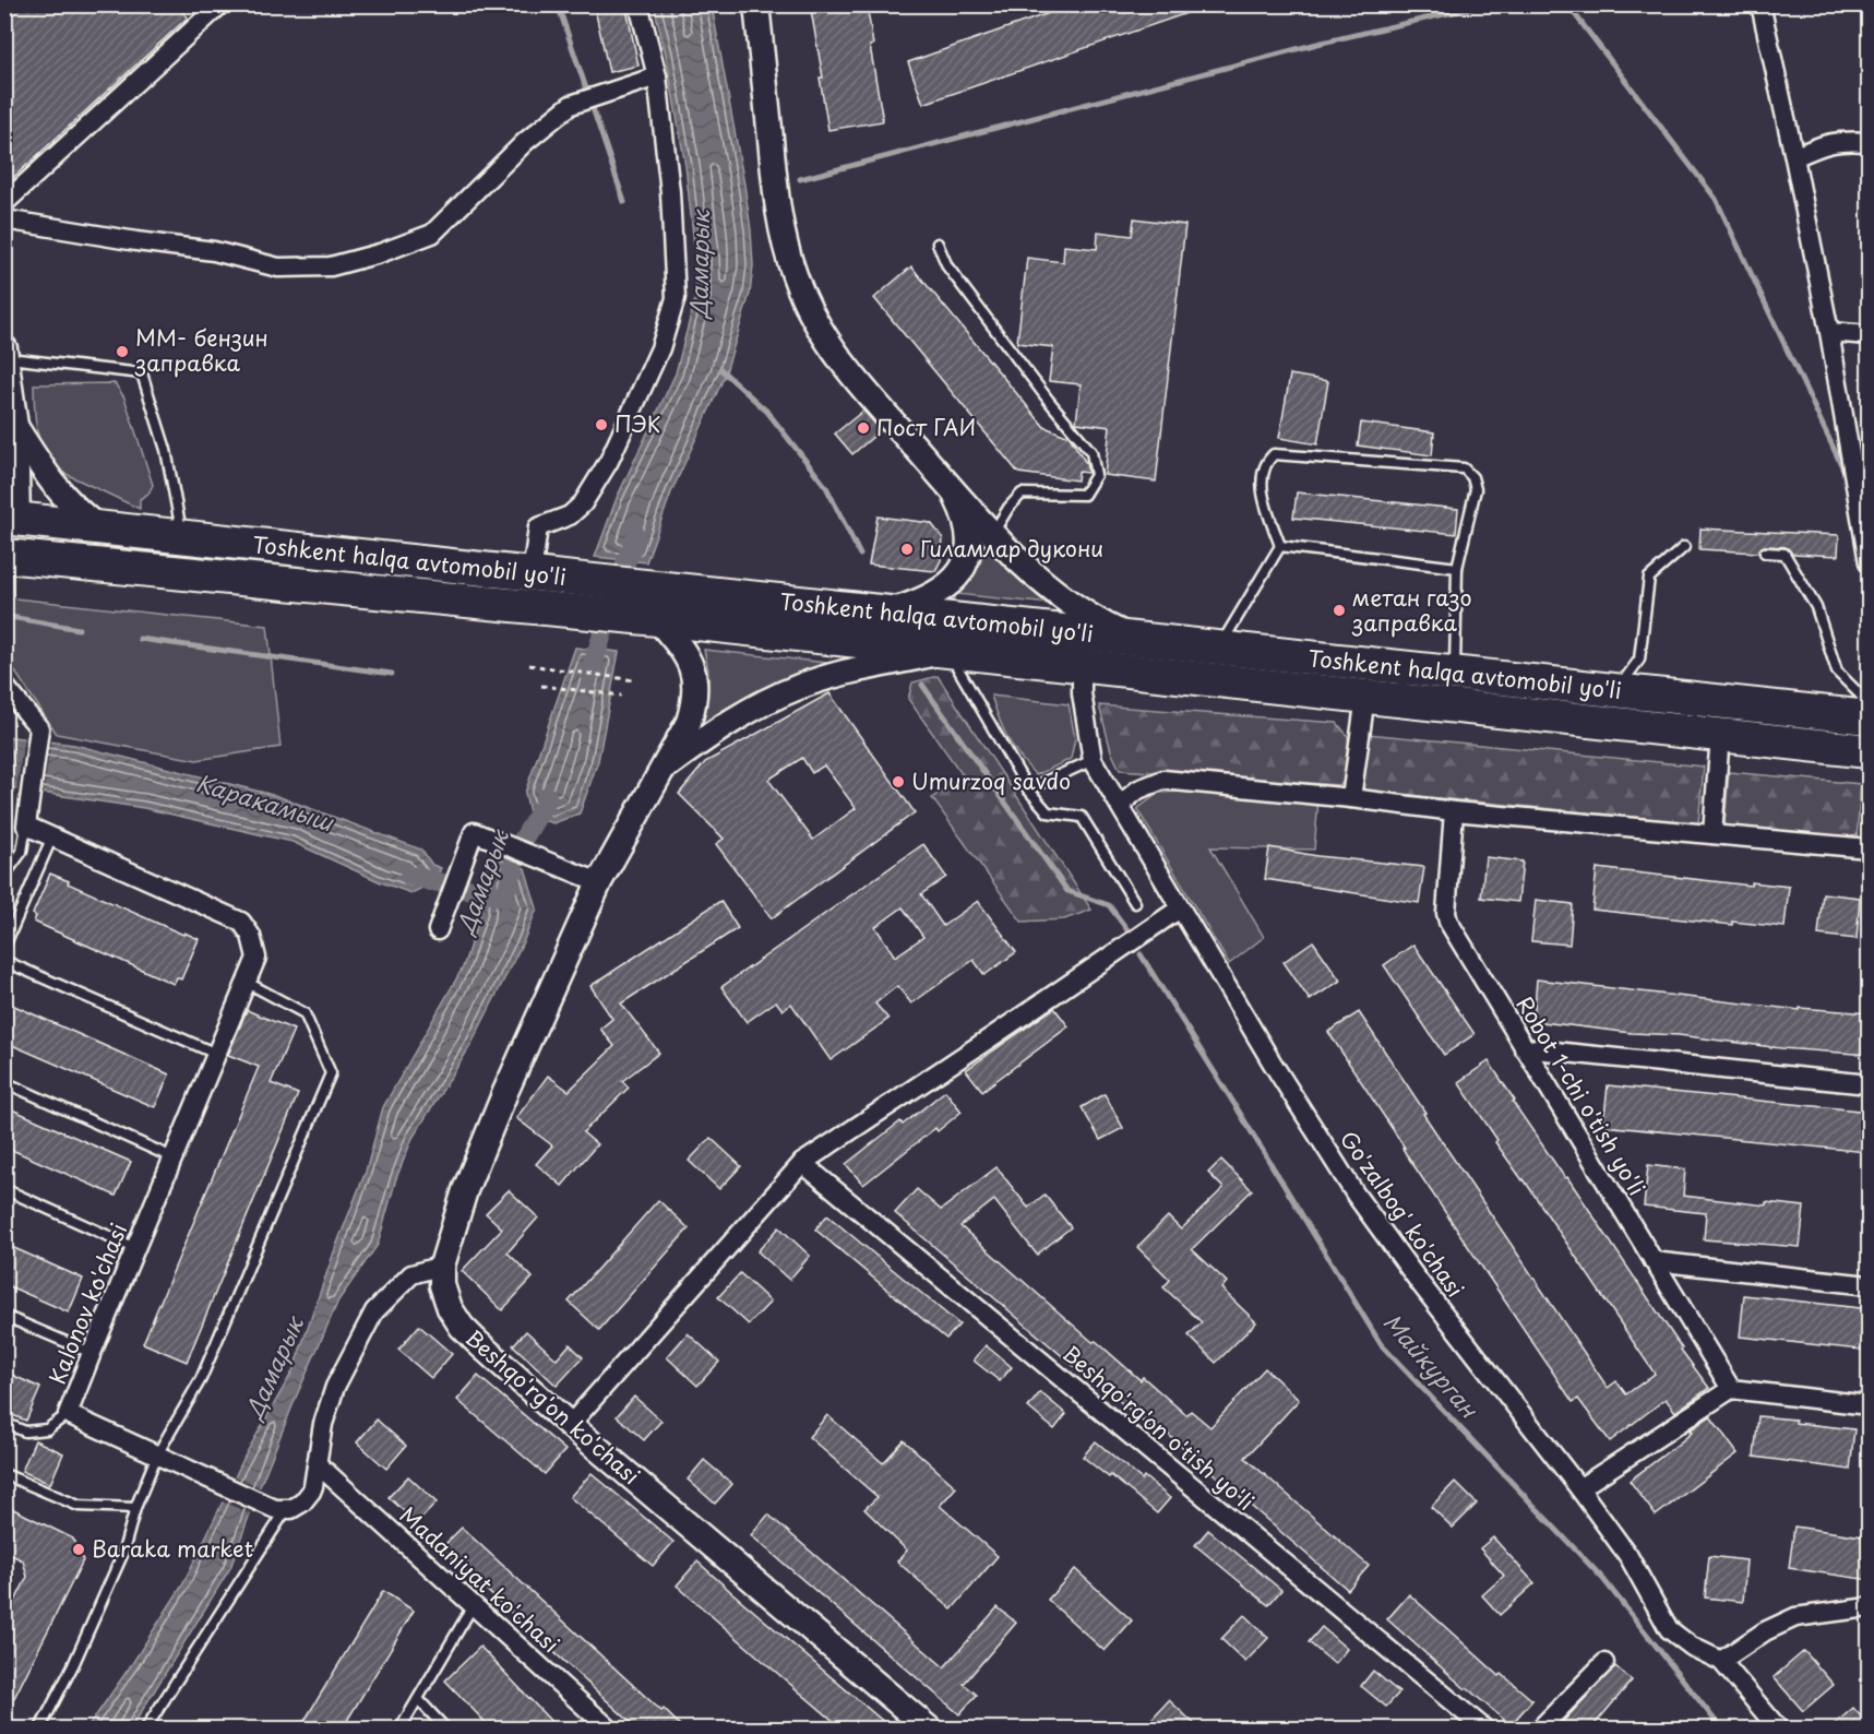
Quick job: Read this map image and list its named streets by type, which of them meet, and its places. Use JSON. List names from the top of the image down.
{
  "streets": {
    "highway": ["Toshkent halqa avtomobil yo'li"],
    "main road": ["Beshqo'rg'on ko'chasi"],
    "street": [
      "Robot 1-chi o'tish yo'li",
      "Go'zalbog' ko'chasi",
      "Kalonov ko'chasi",
      "Beshqo'rg'on o'tish yo'li",
      "Madaniyat ko'chasi"
    ]
  },
  "crossings": [
    ["Toshkent halqa avtomobil yo'li", "Go'zalbog' ko'chasi"],
    ["Toshkent halqa avtomobil yo'li", "Beshqo'rg'on ko'chasi"]
  ],
  "water": ["Дамарык", "Каракамыш", "Майкурган"],
  "places": [
    "ММ- бензин заправка",
    "ПЭК",
    "Пост ГАИ",
    "Гиламлар дукони",
    "метан газо заправка",
    "Umurzoq savdo",
    "Baraka market"
  ]
}
